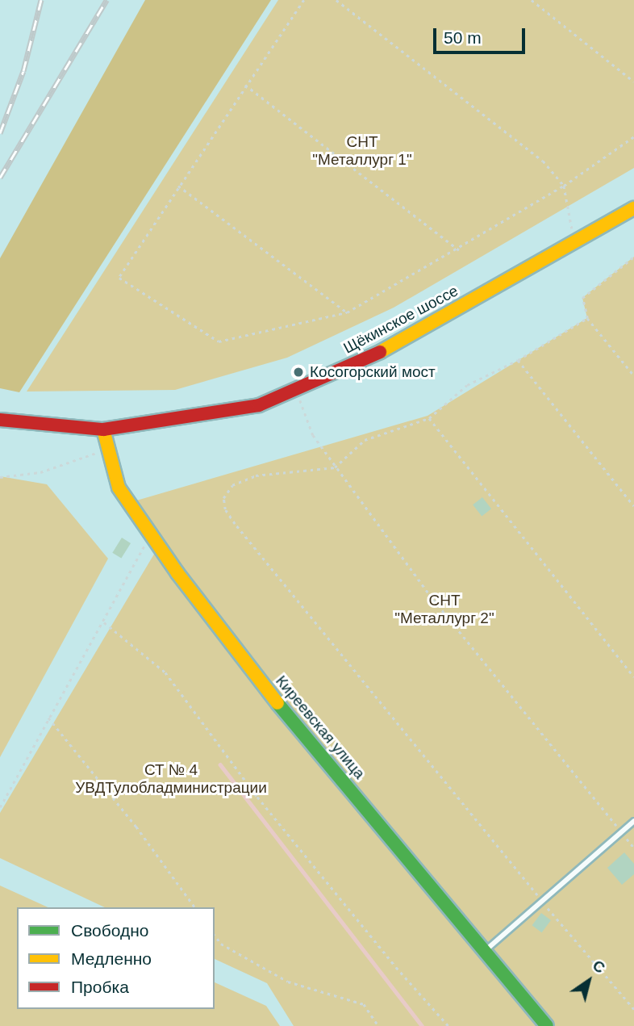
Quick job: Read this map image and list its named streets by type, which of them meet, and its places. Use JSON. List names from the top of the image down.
{
  "streets": {
    "street": ["Щёкинское шоссе", "Киреевская улица"]
  },
  "crossings": [
    ["Щёкинское шоссе", "Киреевская улица"]
  ],
  "parks": ["СНТ \"Металлург 1\"", "СНТ \"Металлург 2\"", "СТ № 4 УВДТулобладминистрации"],
  "places": ["Косогорский мост"],
  "legend": ["Свободно", "Медленно", "Пробка"],
  "scale_bar": "50 m",
  "north": "top right"
}
